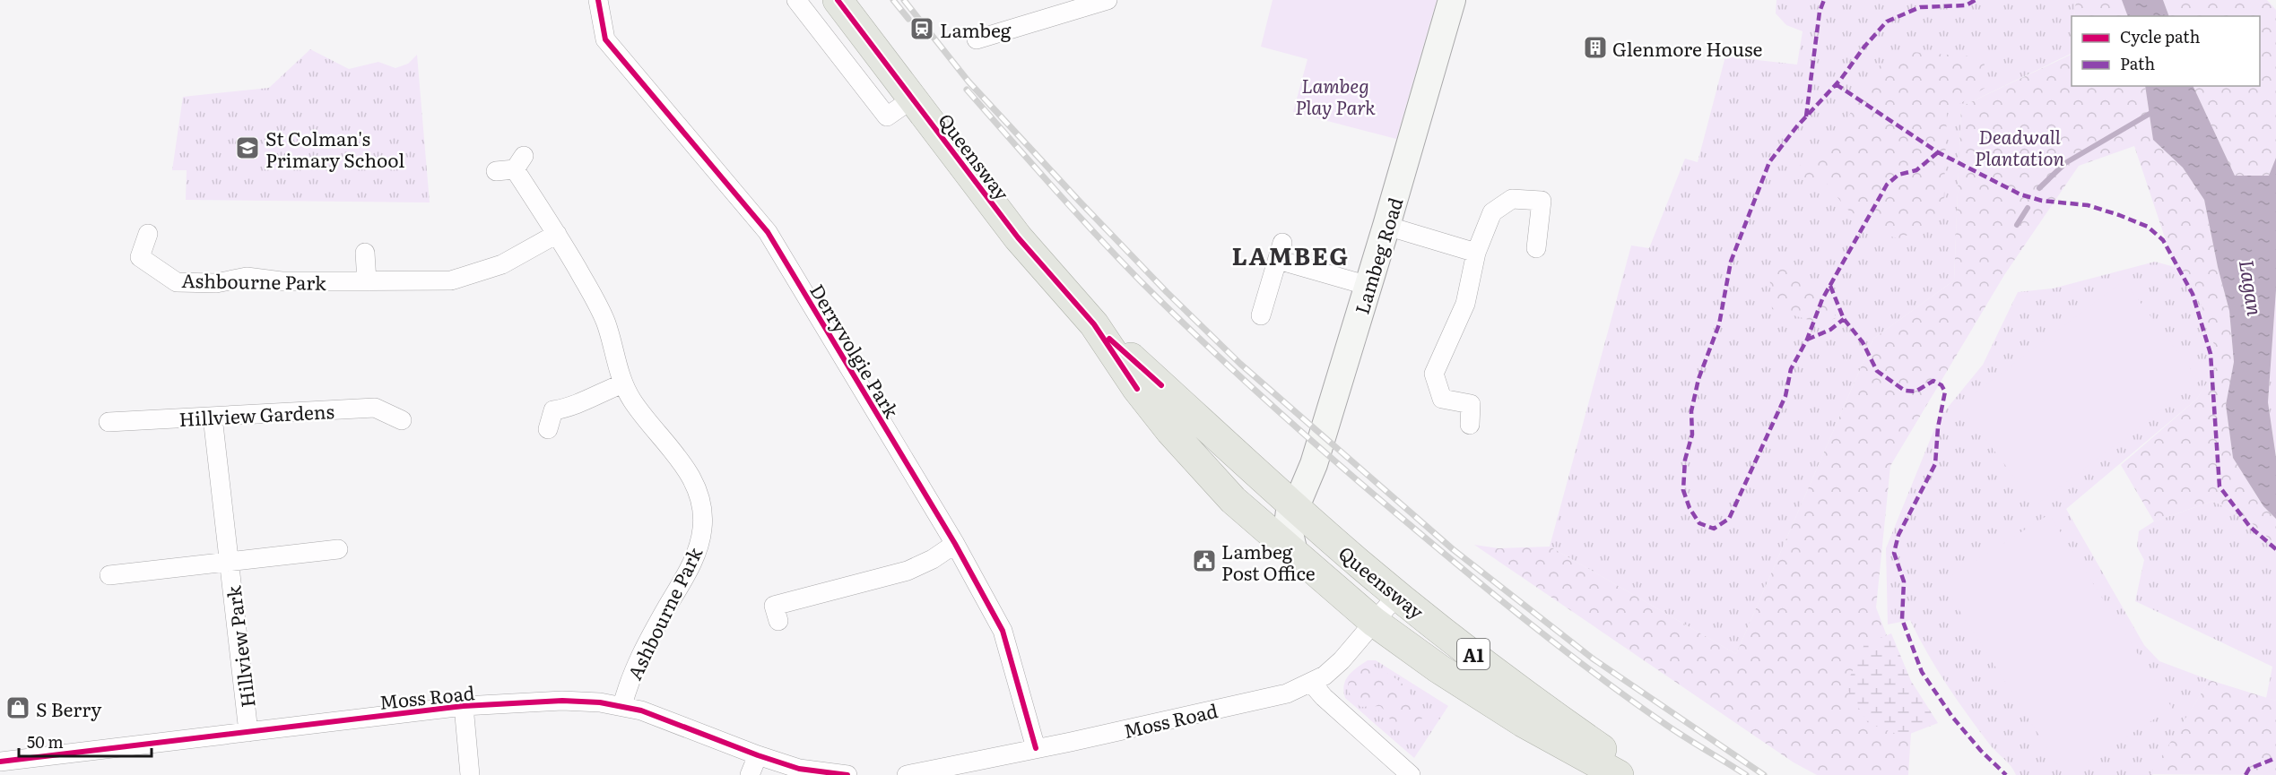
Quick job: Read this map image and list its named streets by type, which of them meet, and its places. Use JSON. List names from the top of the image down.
{
  "streets": {
    "highway": ["Queensway", "A1"],
    "main road": ["Lambeg Road"],
    "street": [
      "Ashbourne Park",
      "Derryvolgie Park",
      "Hillview Gardens",
      "Hillview Park",
      "Moss Road"
    ]
  },
  "crossings": [
    ["Queensway", "Lambeg Road"],
    ["Queensway", "Moss Road"],
    ["Ashbourne Park", "Moss Road"],
    ["Derryvolgie Park", "Moss Road"],
    ["Hillview Gardens", "Hillview Park"],
    ["Hillview Park", "Moss Road"]
  ],
  "districts": ["LAMBEG"],
  "water": ["Lagan"],
  "parks": ["Lambeg Play Park", "Deadwall Plantation"],
  "places": {
    "station": ["Lambeg"],
    "building": ["Glenmore House"],
    "school or university": ["St Colman's Primary School"],
    "public building": ["Lambeg Post Office"],
    "shop": ["S Berry"]
  },
  "legend": ["Cycle path", "Path"],
  "scale_bar": "50 m"
}
